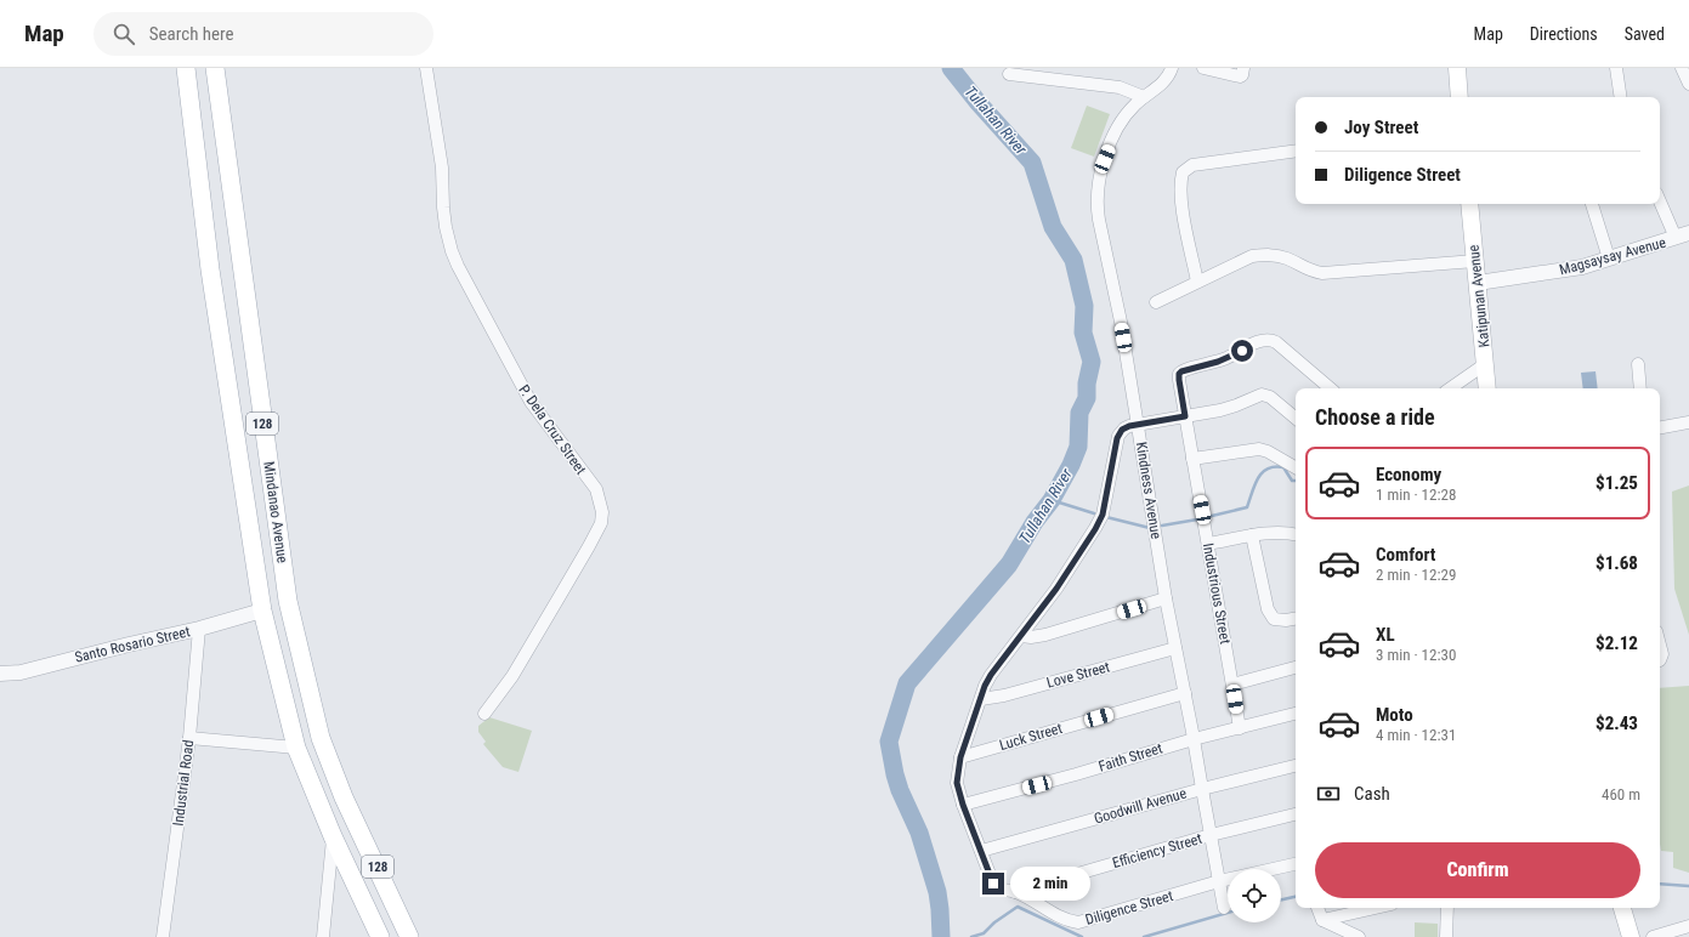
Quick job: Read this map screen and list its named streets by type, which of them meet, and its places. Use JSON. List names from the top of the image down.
{
  "streets": {
    "main road": ["Katipunan Avenue", "128", "Mindanao Avenue"],
    "street": [
      "Magsaysay Avenue",
      "P. Dela Cruz Street",
      "Kindness Avenue",
      "Industrious Street",
      "Santo Rosario Street",
      "Love Street",
      "Luck Street",
      "Faith Street",
      "Industrial Road",
      "Goodwill Avenue",
      "Efficiency Street",
      "Diligence Street"
    ]
  },
  "crossings": [
    ["Magsaysay Avenue", "Katipunan Avenue"],
    ["Kindness Avenue", "Love Street"],
    ["Kindness Avenue", "Luck Street"],
    ["Kindness Avenue", "Faith Street"],
    ["Kindness Avenue", "Goodwill Avenue"],
    ["Kindness Avenue", "Efficiency Street"],
    ["Kindness Avenue", "Diligence Street"],
    ["Mindanao Avenue", "Santo Rosario Street"],
    ["Industrious Street", "Faith Street"],
    ["Industrious Street", "Diligence Street"],
    ["Santo Rosario Street", "Industrial Road"],
    ["Love Street", "Diligence Street"],
    ["Luck Street", "Diligence Street"],
    ["Faith Street", "Diligence Street"],
    ["Goodwill Avenue", "Diligence Street"],
    ["Efficiency Street", "Diligence Street"]
  ],
  "water": ["Tullahan River"],
  "page": {
    "header": "Map",
    "search": "Search here",
    "nav": ["Map", "Directions", "Saved"],
    "banner": ["Joy Street", "Diligence Street"],
    "heading": "Choose a ride",
    "list": [
      {
        "name": "Economy",
        "note": "1 min · 12:28",
        "value": "$1.25"
      },
      {
        "name": "Comfort",
        "note": "2 min · 12:29",
        "value": "$1.68"
      },
      {
        "name": "XL",
        "note": "3 min · 12:30",
        "value": "$2.12"
      },
      {
        "name": "Moto",
        "note": "4 min · 12:31",
        "value": "$2.43"
      }
    ],
    "pay": ["Cash", "460 m"],
    "buttons": "Confirm",
    "bubble": "2 min"
  }
}
